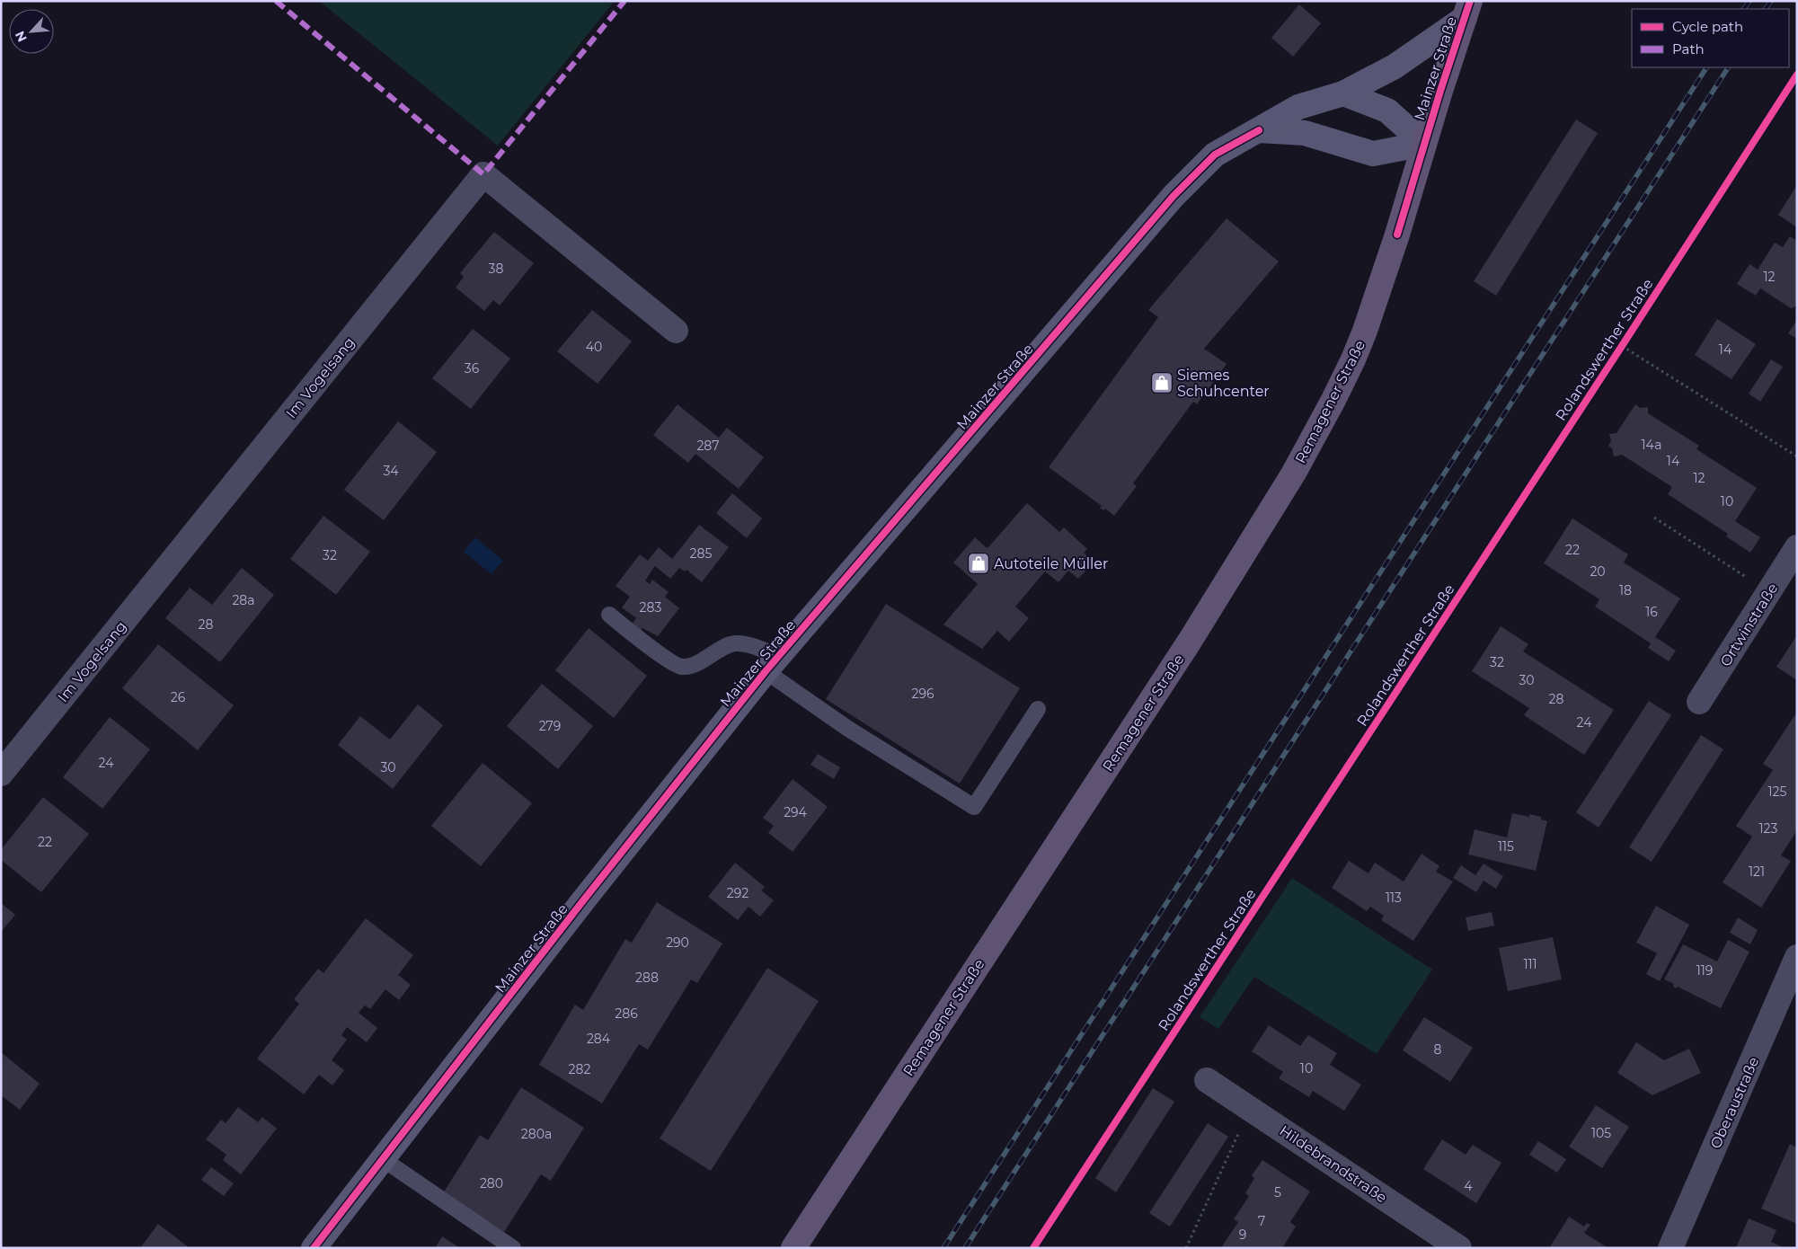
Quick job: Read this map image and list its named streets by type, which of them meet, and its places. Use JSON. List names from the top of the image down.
{
  "streets": {
    "main road": ["Mainzer Straße", "Remagener Straße"],
    "street": [
      "Im Vogelsang",
      "Ortwinstraße",
      "Oberaustraße",
      "Hildebrandstraße"
    ],
    "cycle path": ["Rolandswerther Straße"]
  },
  "crossings": [
    ["Mainzer Straße", "Remagener Straße"]
  ],
  "places": {
    "shop": ["Siemes Schuhcenter", "Autoteile Müller"]
  },
  "house_numbers": [
    "38",
    "12",
    "40",
    "14",
    "36",
    "14a",
    "287",
    "14",
    "34",
    "12",
    "10",
    "22",
    "285",
    "32",
    "20",
    "18",
    "28a",
    "283",
    "16",
    "28",
    "32",
    "30",
    "296",
    "26",
    "28",
    "24",
    "279",
    "24",
    "30",
    "125",
    "294",
    "123",
    "22",
    "115",
    "121",
    "292",
    "113",
    "290",
    "111",
    "119",
    "288",
    "286",
    "284",
    "8",
    "10",
    "282",
    "105",
    "280a",
    "280",
    "4",
    "5",
    "7",
    "9"
  ],
  "legend": ["Cycle path", "Path"],
  "north": "bottom left"
}
